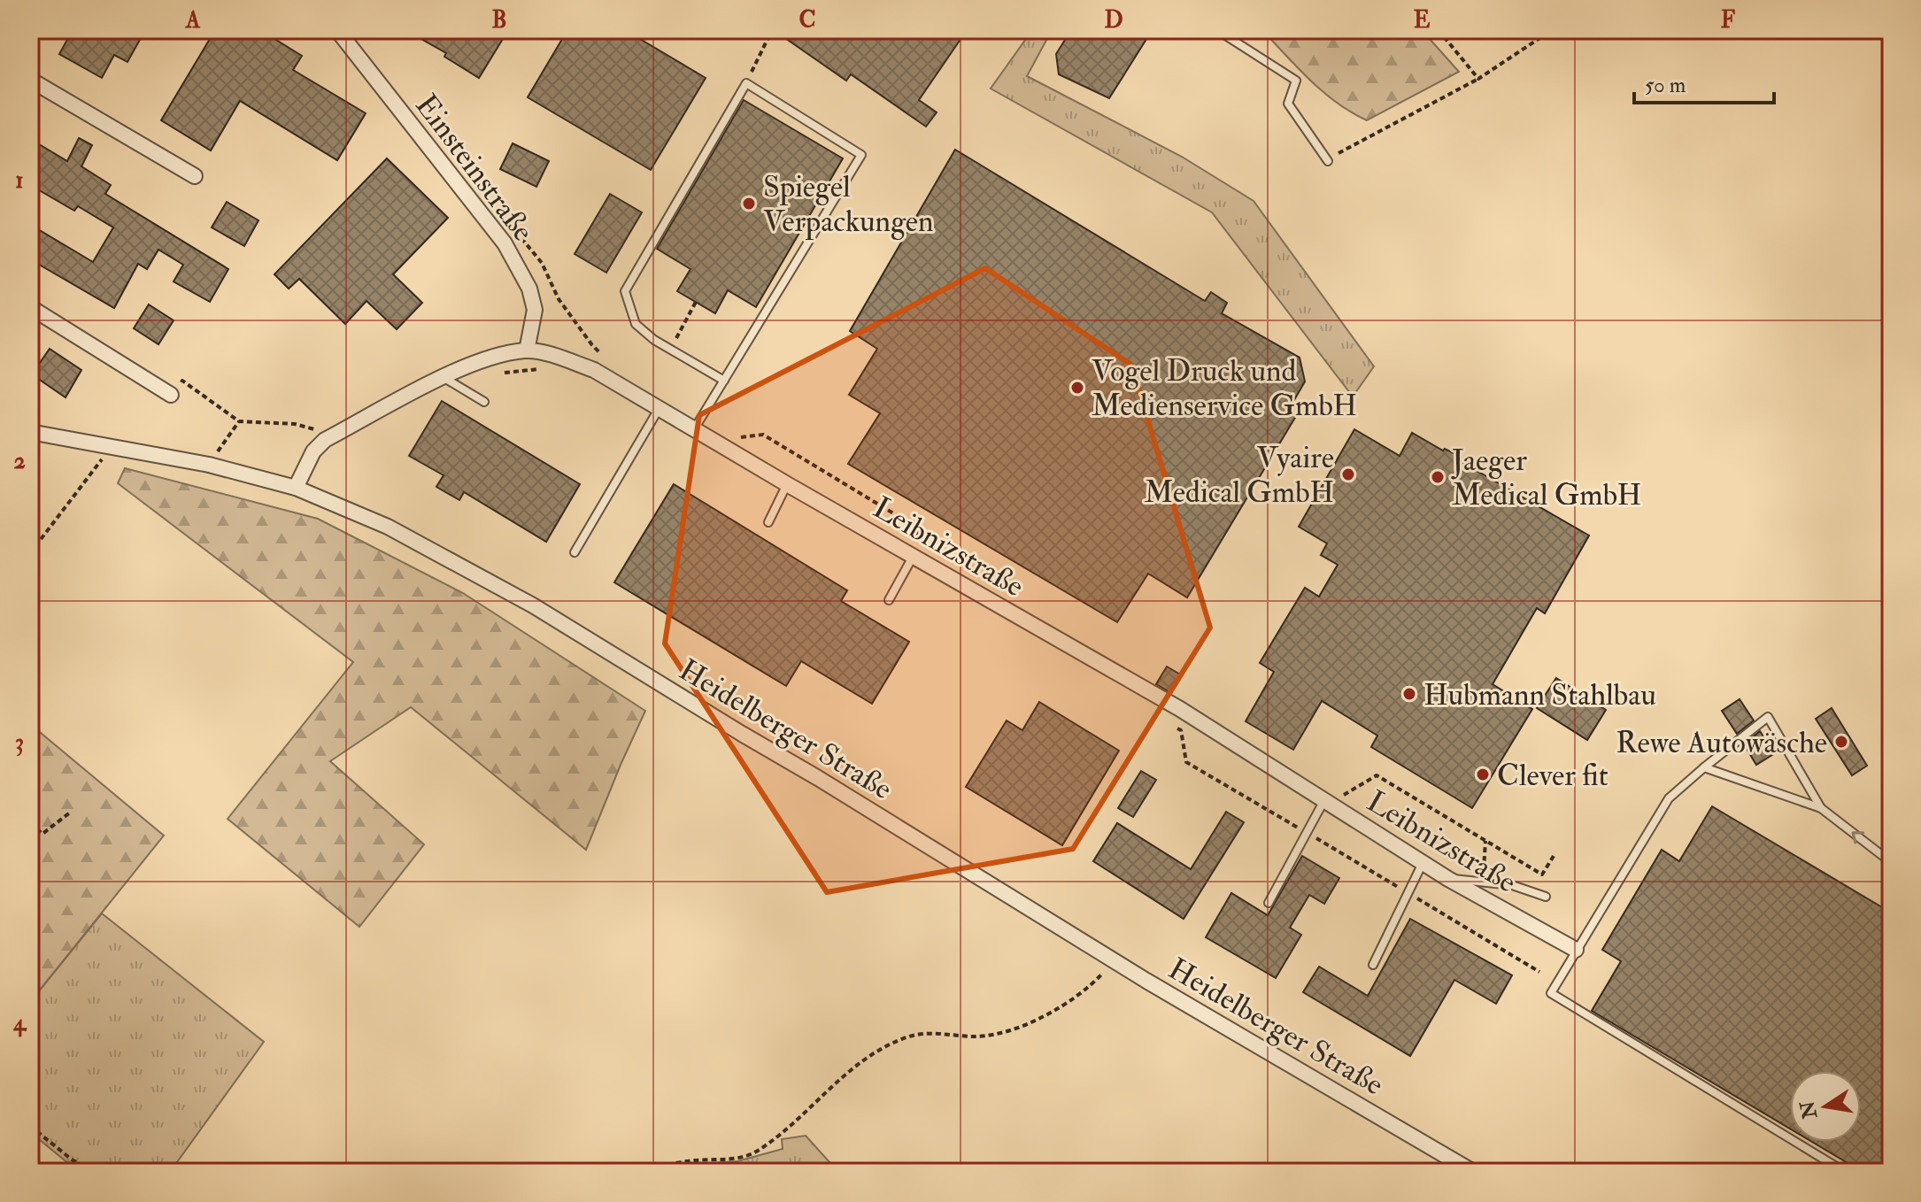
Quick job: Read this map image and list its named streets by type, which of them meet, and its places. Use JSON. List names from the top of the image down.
{
  "streets": {
    "street": ["Einsteinstraße", "Leibnizstraße", "Heidelberger Straße"]
  },
  "crossings": [
    ["Einsteinstraße", "Leibnizstraße"],
    ["Leibnizstraße", "Heidelberger Straße"]
  ],
  "places": [
    "Spiegel Verpackungen",
    "Vogel Druck und Medienservice GmbH",
    "Vyaire Medical GmbH",
    "Jaeger Medical GmbH",
    "Hubmann Stahlbau",
    "Rewe Autowäsche",
    "Clever fit"
  ],
  "scale_bar": "50 m",
  "north": "left",
  "grid": {
    "columns": [
      "A",
      "B",
      "C",
      "D",
      "E",
      "F"
    ],
    "rows": [
      "1",
      "2",
      "3",
      "4"
    ]
  }
}
